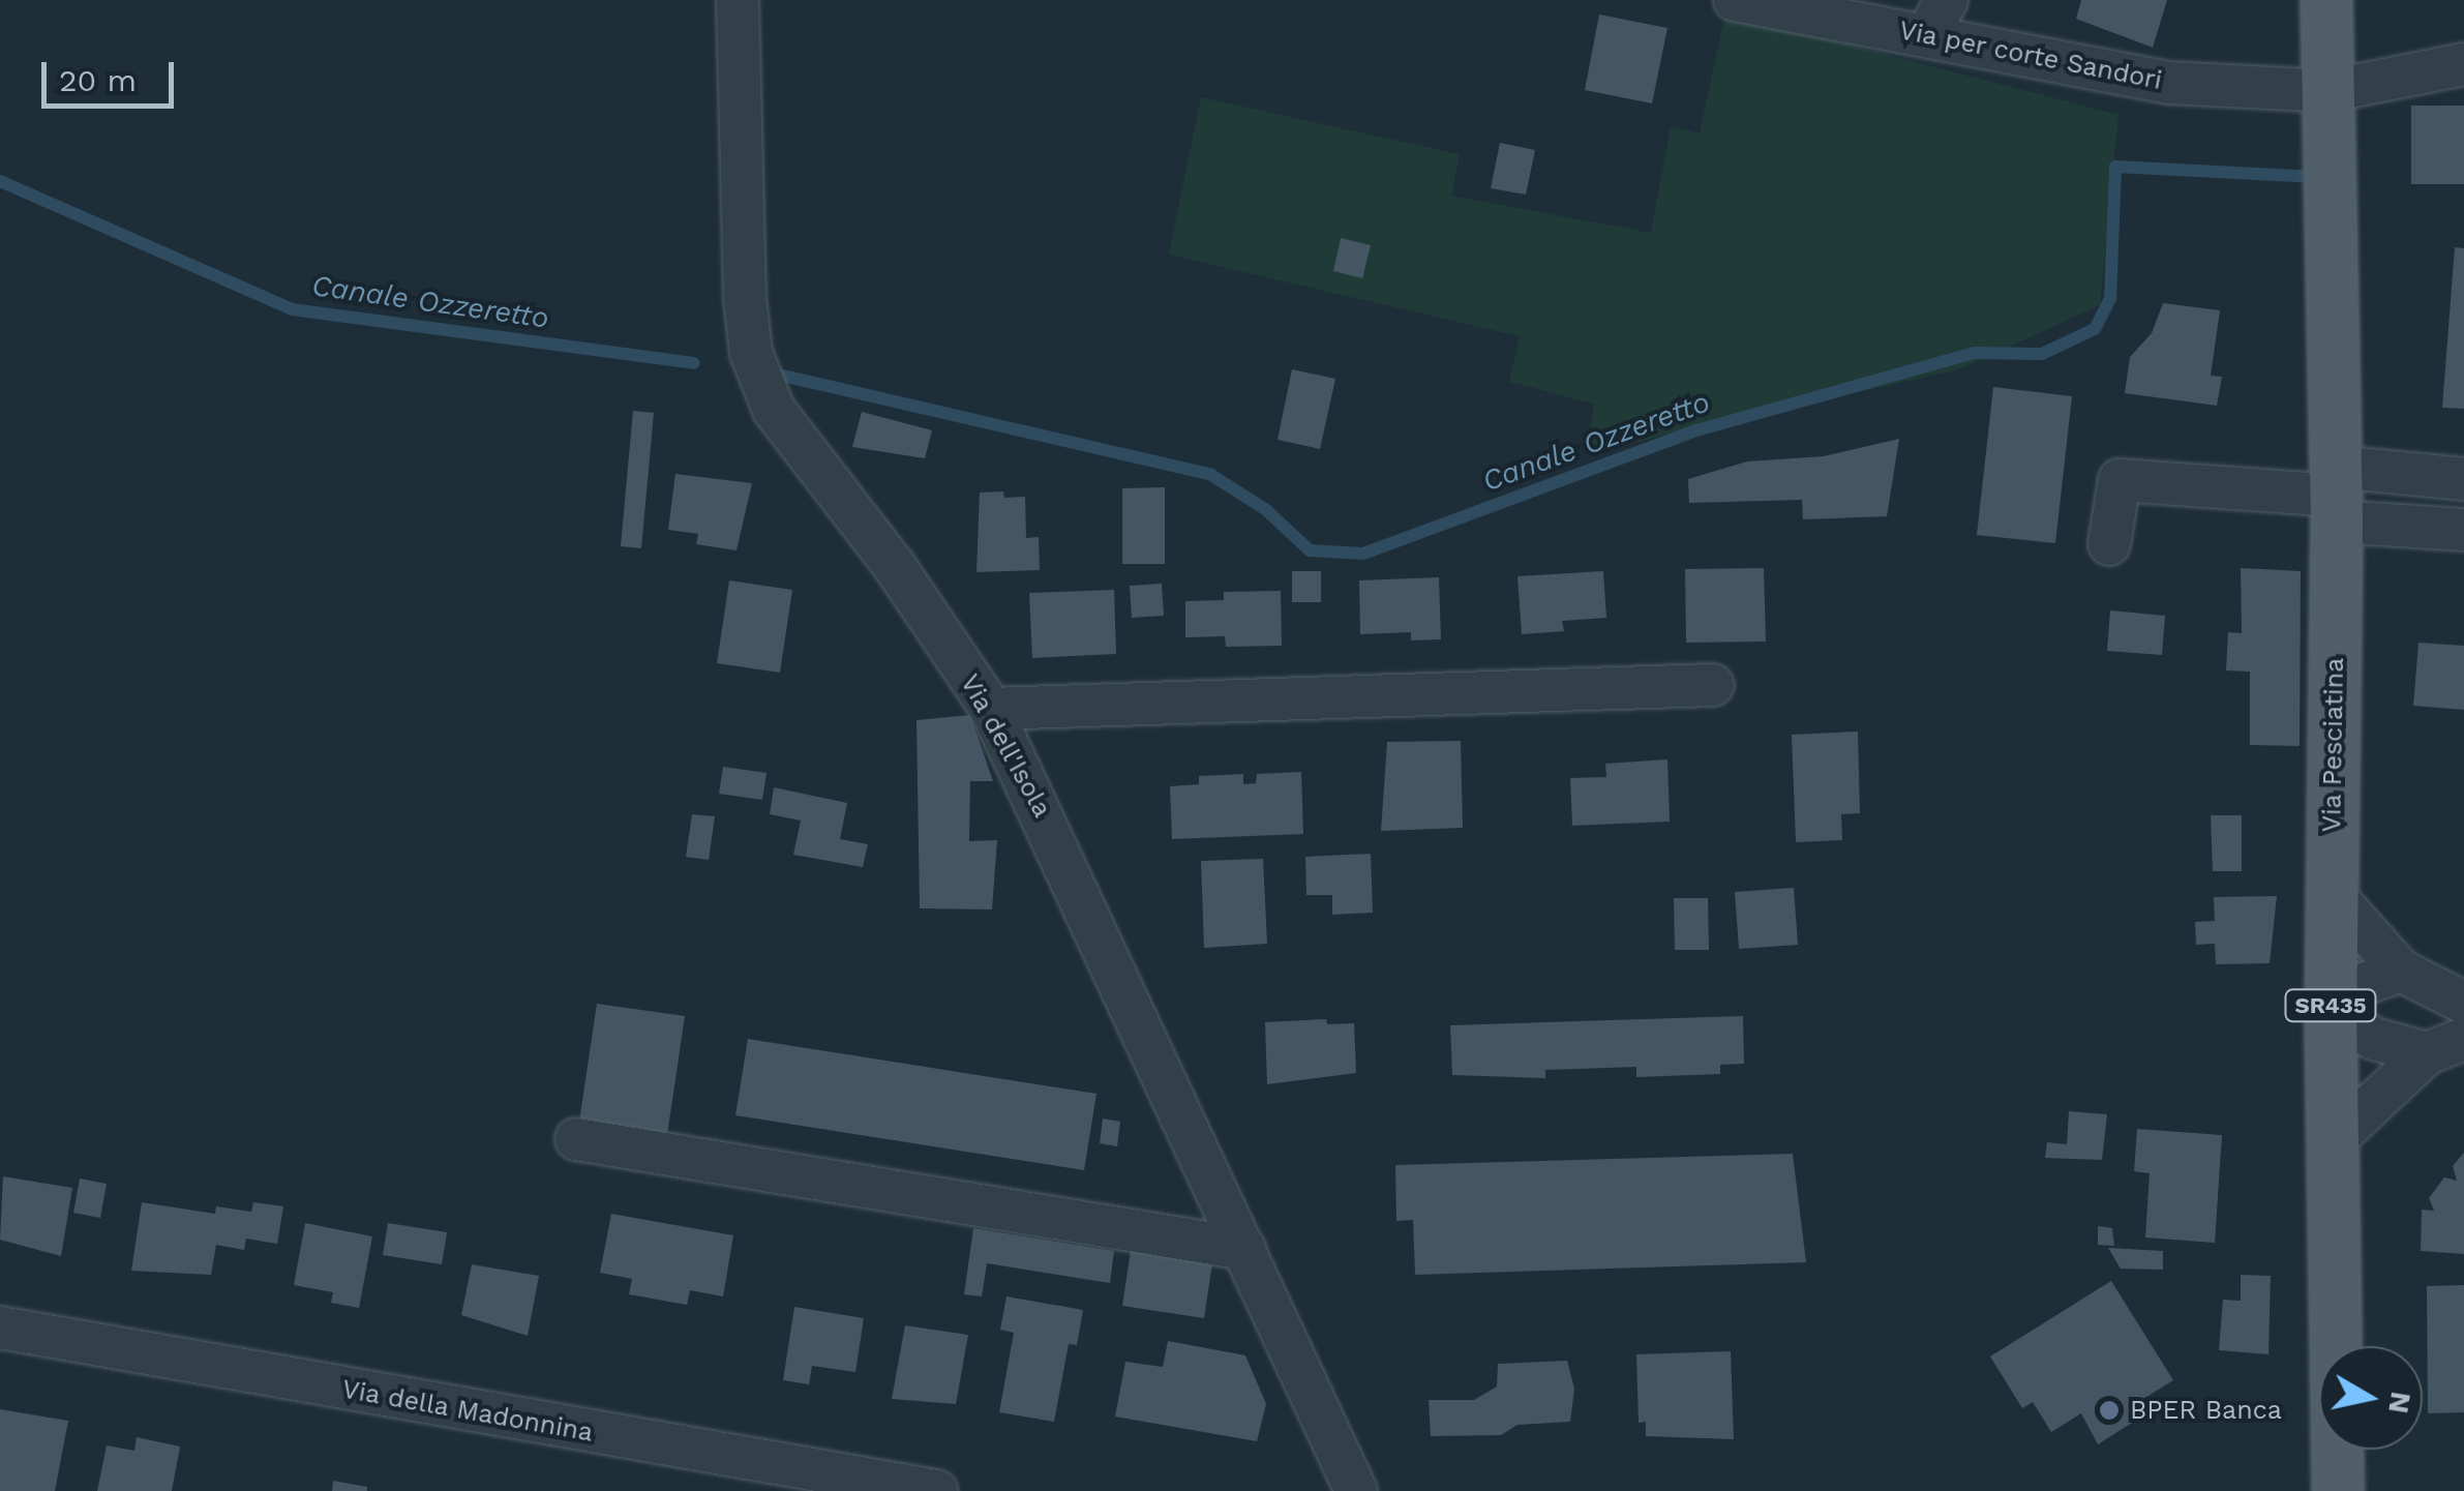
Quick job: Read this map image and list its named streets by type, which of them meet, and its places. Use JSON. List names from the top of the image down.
{
  "streets": {
    "main road": ["Via Pesciatina", "SR435"],
    "street": ["Via per corte Sandori", "Via dell'Isola", "Via della Madonnina"]
  },
  "crossings": [
    ["Via per corte Sandori", "Via Pesciatina"]
  ],
  "water": ["Canale Ozzeretto"],
  "places": ["BPER Banca"],
  "scale_bar": "20 m",
  "north": "right"
}
